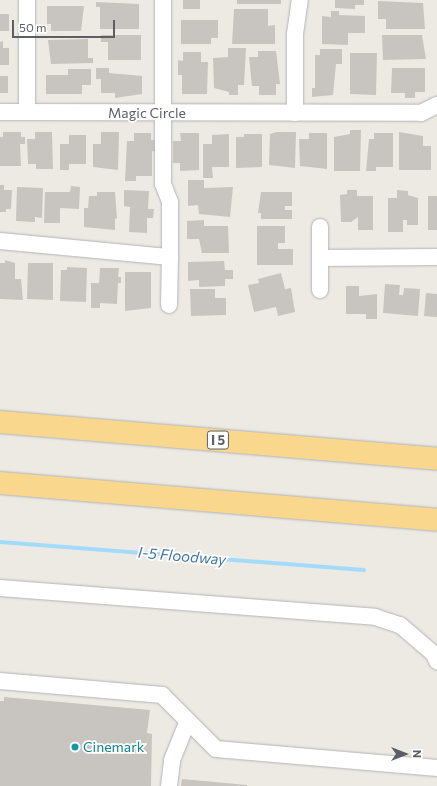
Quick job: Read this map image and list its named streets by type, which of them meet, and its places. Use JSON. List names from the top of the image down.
{
  "streets": {
    "highway": ["I 5"],
    "street": ["Magic Circle"]
  },
  "water": ["I-5 Floodway"],
  "places": ["Cinemark"],
  "scale_bar": "50 m",
  "north": "right"
}
